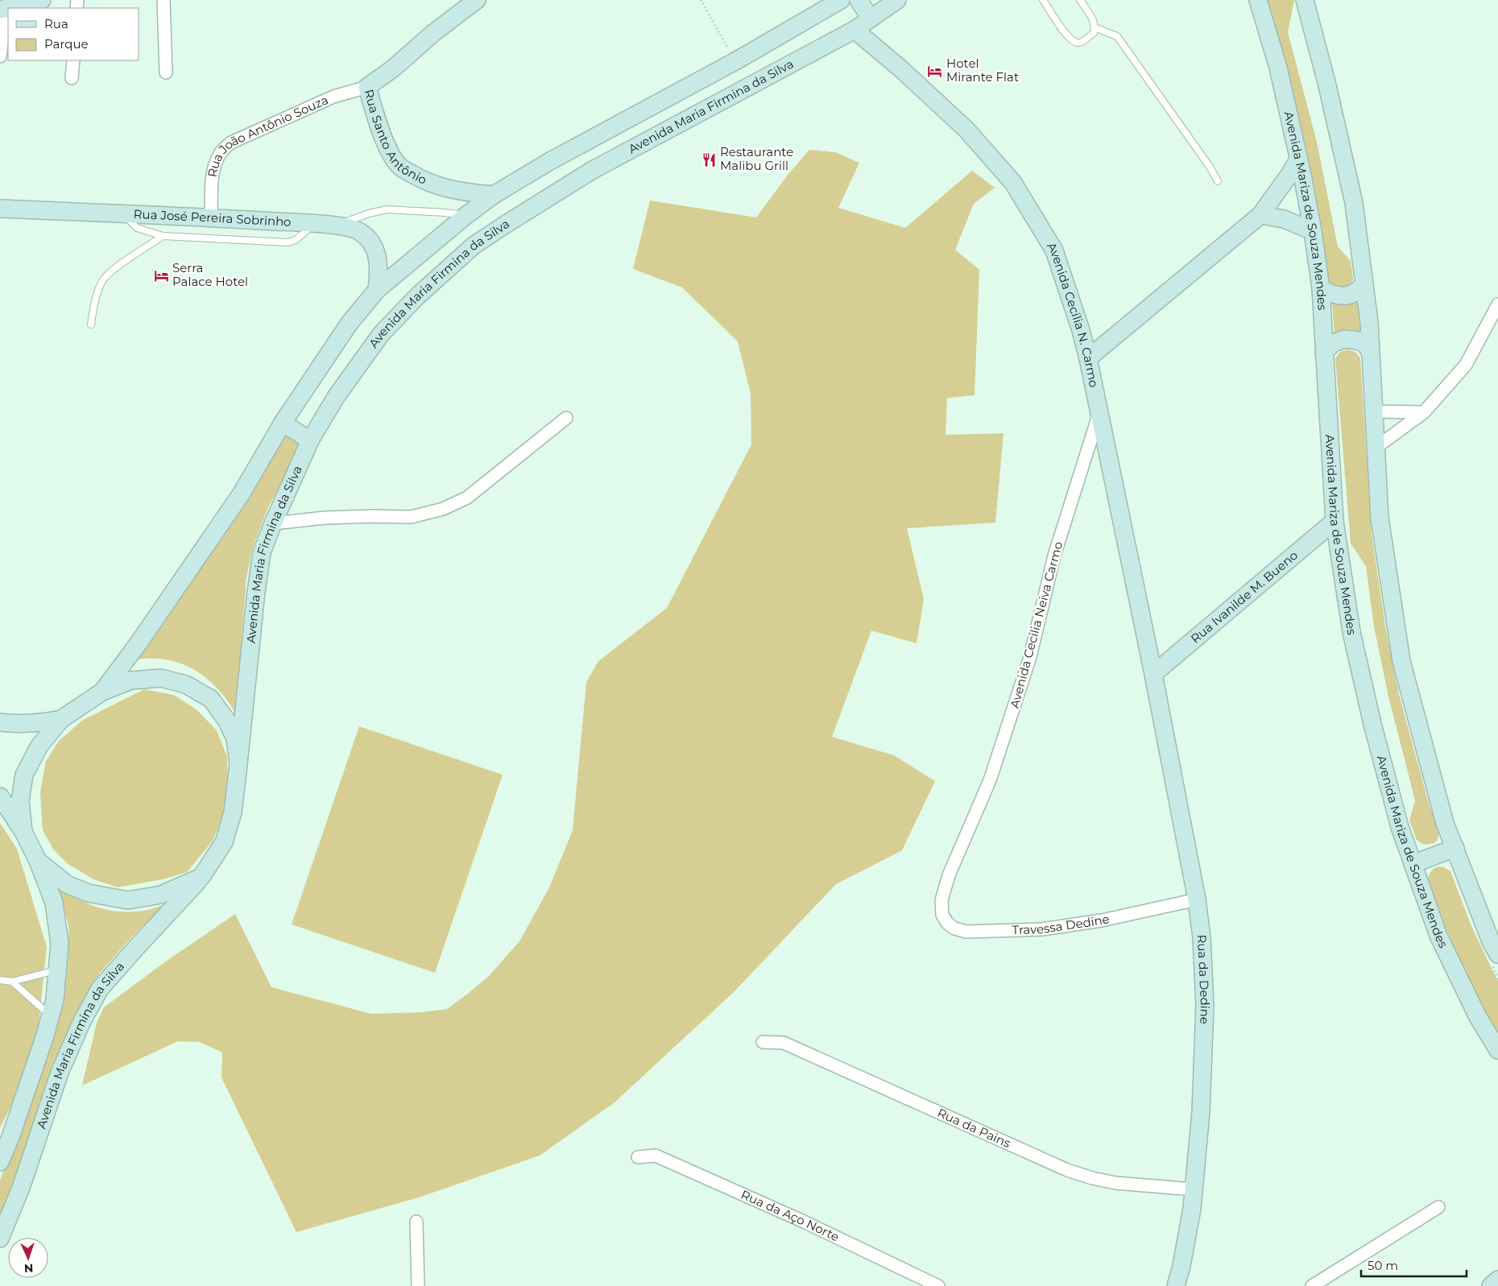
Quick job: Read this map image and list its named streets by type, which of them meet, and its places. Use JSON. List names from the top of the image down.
{
  "streets": {
    "main road": [
      "Avenida Maria Firmina da Silva",
      "Rua Santo Antônio",
      "Avenida Mariza de Souza Mendes",
      "Rua José Pereira Sobrinho",
      "Avenida Cecília N. Carmo",
      "Rua Ivanilde M. Bueno",
      "Rua da Dedine"
    ],
    "street": [
      "Rua João Antônio Souza",
      "Avenida Cecilia Neiva Carmo",
      "Travessa Dedine",
      "Rua da Pains",
      "Rua da Aço Norte"
    ]
  },
  "crossings": [
    ["Avenida Maria Firmina da Silva", "Avenida Cecília N. Carmo"],
    ["Rua Santo Antônio", "Rua João Antônio Souza"],
    ["Rua João Antônio Souza", "Rua José Pereira Sobrinho"],
    ["Avenida Mariza de Souza Mendes", "Rua Ivanilde M. Bueno"],
    ["Avenida Cecília N. Carmo", "Rua Ivanilde M. Bueno"],
    ["Avenida Cecília N. Carmo", "Avenida Cecilia Neiva Carmo"],
    ["Avenida Cecília N. Carmo", "Rua da Dedine"],
    ["Rua Ivanilde M. Bueno", "Rua da Dedine"],
    ["Avenida Cecilia Neiva Carmo", "Travessa Dedine"],
    ["Travessa Dedine", "Rua da Dedine"],
    ["Rua da Dedine", "Rua da Pains"]
  ],
  "places": {
    "hotel": ["Hotel Mirante Flat", "Serra Palace Hotel"],
    "restaurant": ["Restaurante Malibu Grill"]
  },
  "legend": ["Rua", "Parque"],
  "scale_bar": "50 m",
  "north": "bottom"
}
